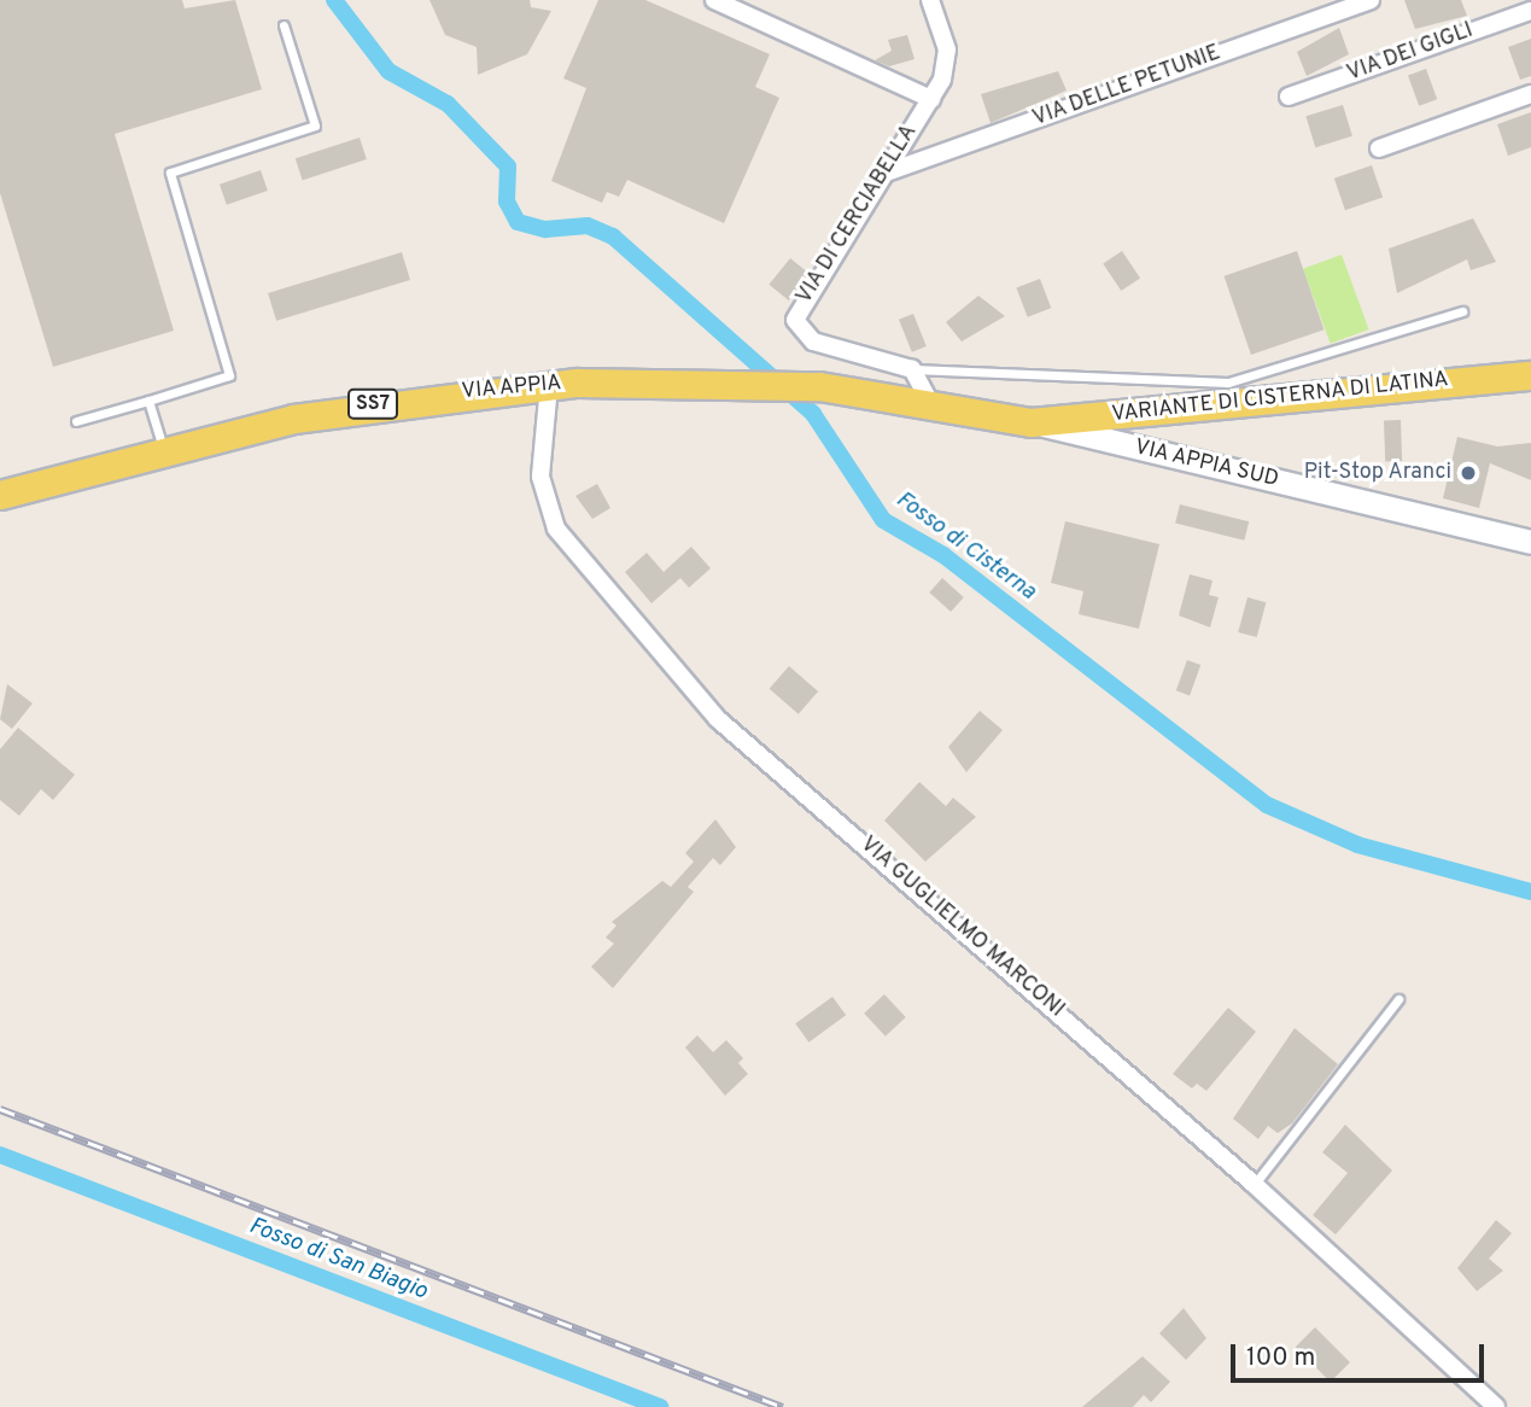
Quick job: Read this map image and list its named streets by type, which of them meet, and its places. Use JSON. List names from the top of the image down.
{
  "streets": {
    "main road": [
      "VIA APPIA",
      "VARIANTE DI CISTERNA DI LATINA",
      "SS7",
      "VIA APPIA SUD"
    ],
    "street": [
      "VIA DEI GIGLI",
      "VIA DELLE PETUNIE",
      "VIA DI CERCIABELLA",
      "VIA GUGLIELMO MARCONI"
    ]
  },
  "crossings": [
    ["VIA DELLE PETUNIE", "VIA DI CERCIABELLA"],
    ["VIA APPIA", "VARIANTE DI CISTERNA DI LATINA"],
    ["VIA APPIA", "VIA APPIA SUD"],
    ["VIA APPIA", "VIA GUGLIELMO MARCONI"],
    ["VARIANTE DI CISTERNA DI LATINA", "VIA APPIA SUD"]
  ],
  "water": ["Fosso di Cisterna", "Fosso di San Biagio"],
  "places": ["Pit-Stop Aranci"],
  "scale_bar": "100 m"
}
